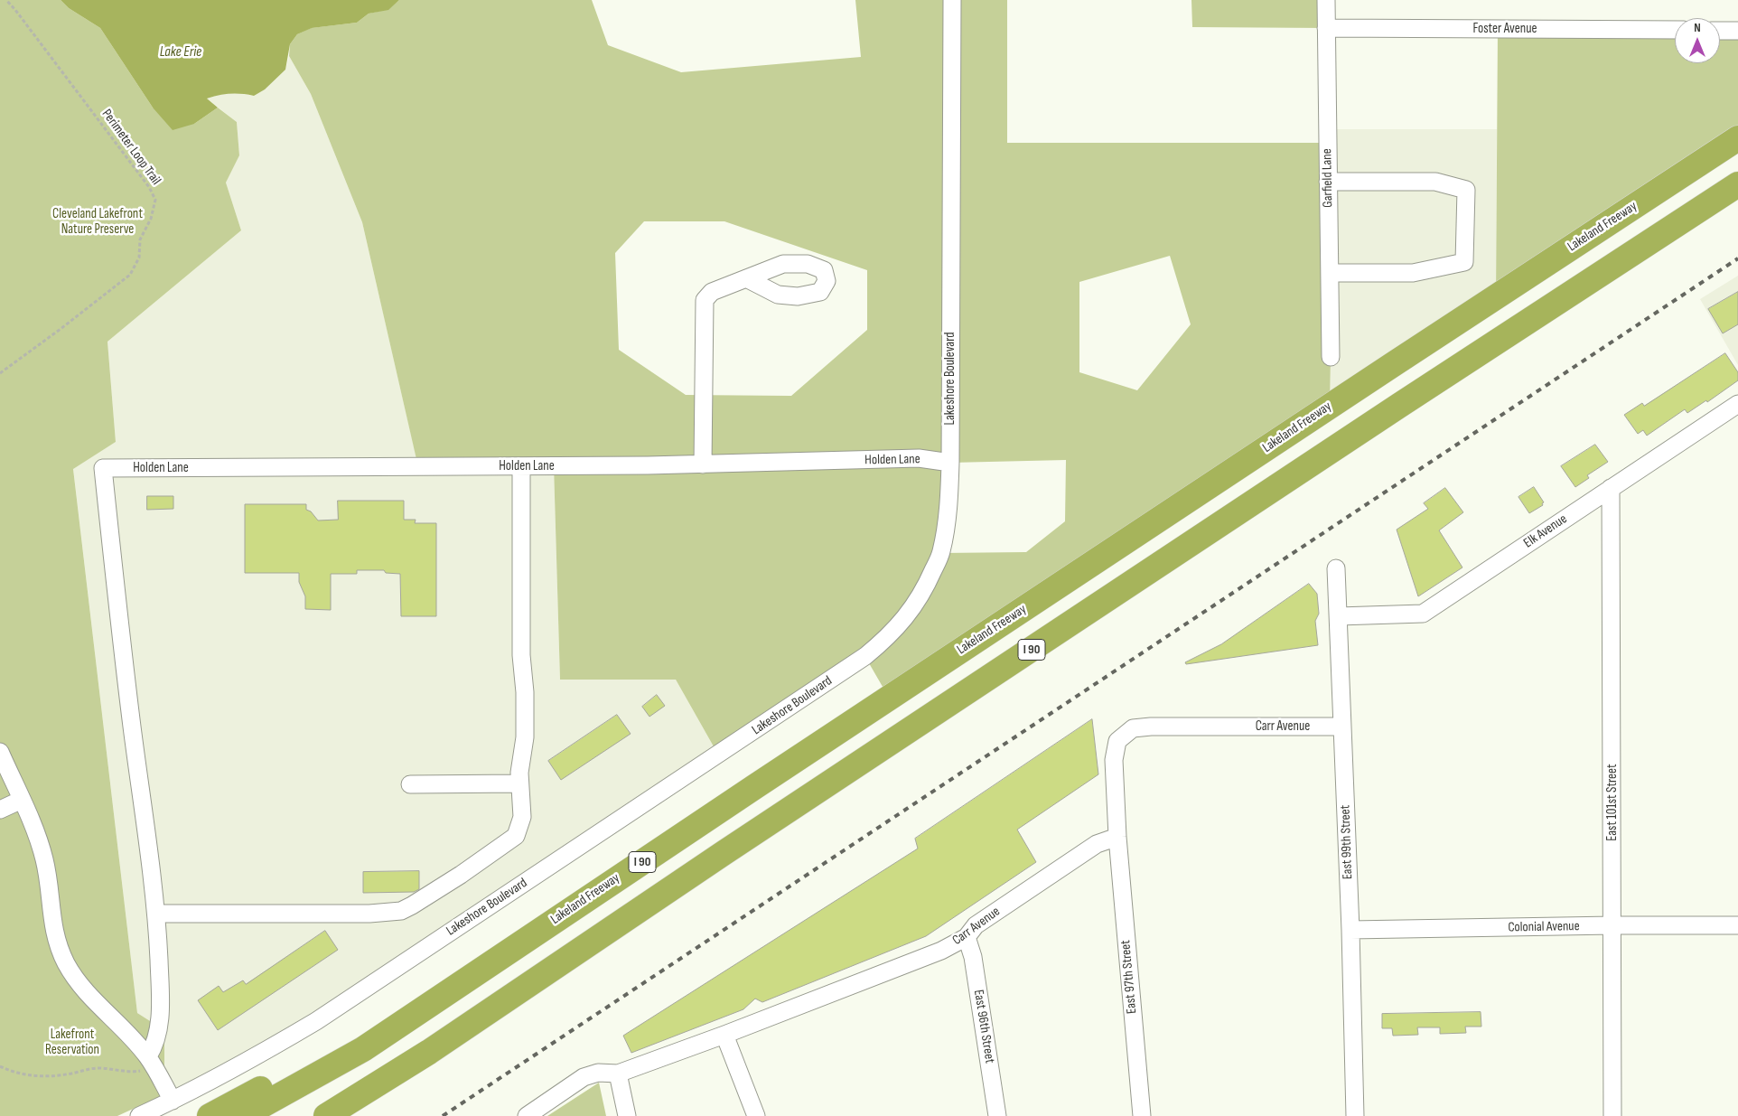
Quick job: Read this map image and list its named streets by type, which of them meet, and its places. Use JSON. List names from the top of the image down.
{
  "streets": {
    "highway": ["Lakeland Freeway", "I 90"],
    "street": [
      "Foster Avenue",
      "Garfield Lane",
      "Lakeshore Boulevard",
      "Holden Lane",
      "Elk Avenue",
      "Carr Avenue",
      "East 101st Street",
      "East 99th Street",
      "Colonial Avenue",
      "East 97th Street",
      "East 96th Street"
    ],
    "path": ["Perimeter Loop Trail"]
  },
  "crossings": [
    ["Foster Avenue", "Garfield Lane"],
    ["Lakeshore Boulevard", "Holden Lane"],
    ["Elk Avenue", "East 101st Street"],
    ["Elk Avenue", "East 99th Street"],
    ["Carr Avenue", "East 99th Street"],
    ["Carr Avenue", "East 97th Street"],
    ["Carr Avenue", "East 96th Street"],
    ["East 101st Street", "Colonial Avenue"],
    ["East 99th Street", "Colonial Avenue"]
  ],
  "water": ["Lake Erie"],
  "parks": ["Cleveland Lakefront Nature Preserve", "Lakefront Reservation"],
  "north": "top"
}
